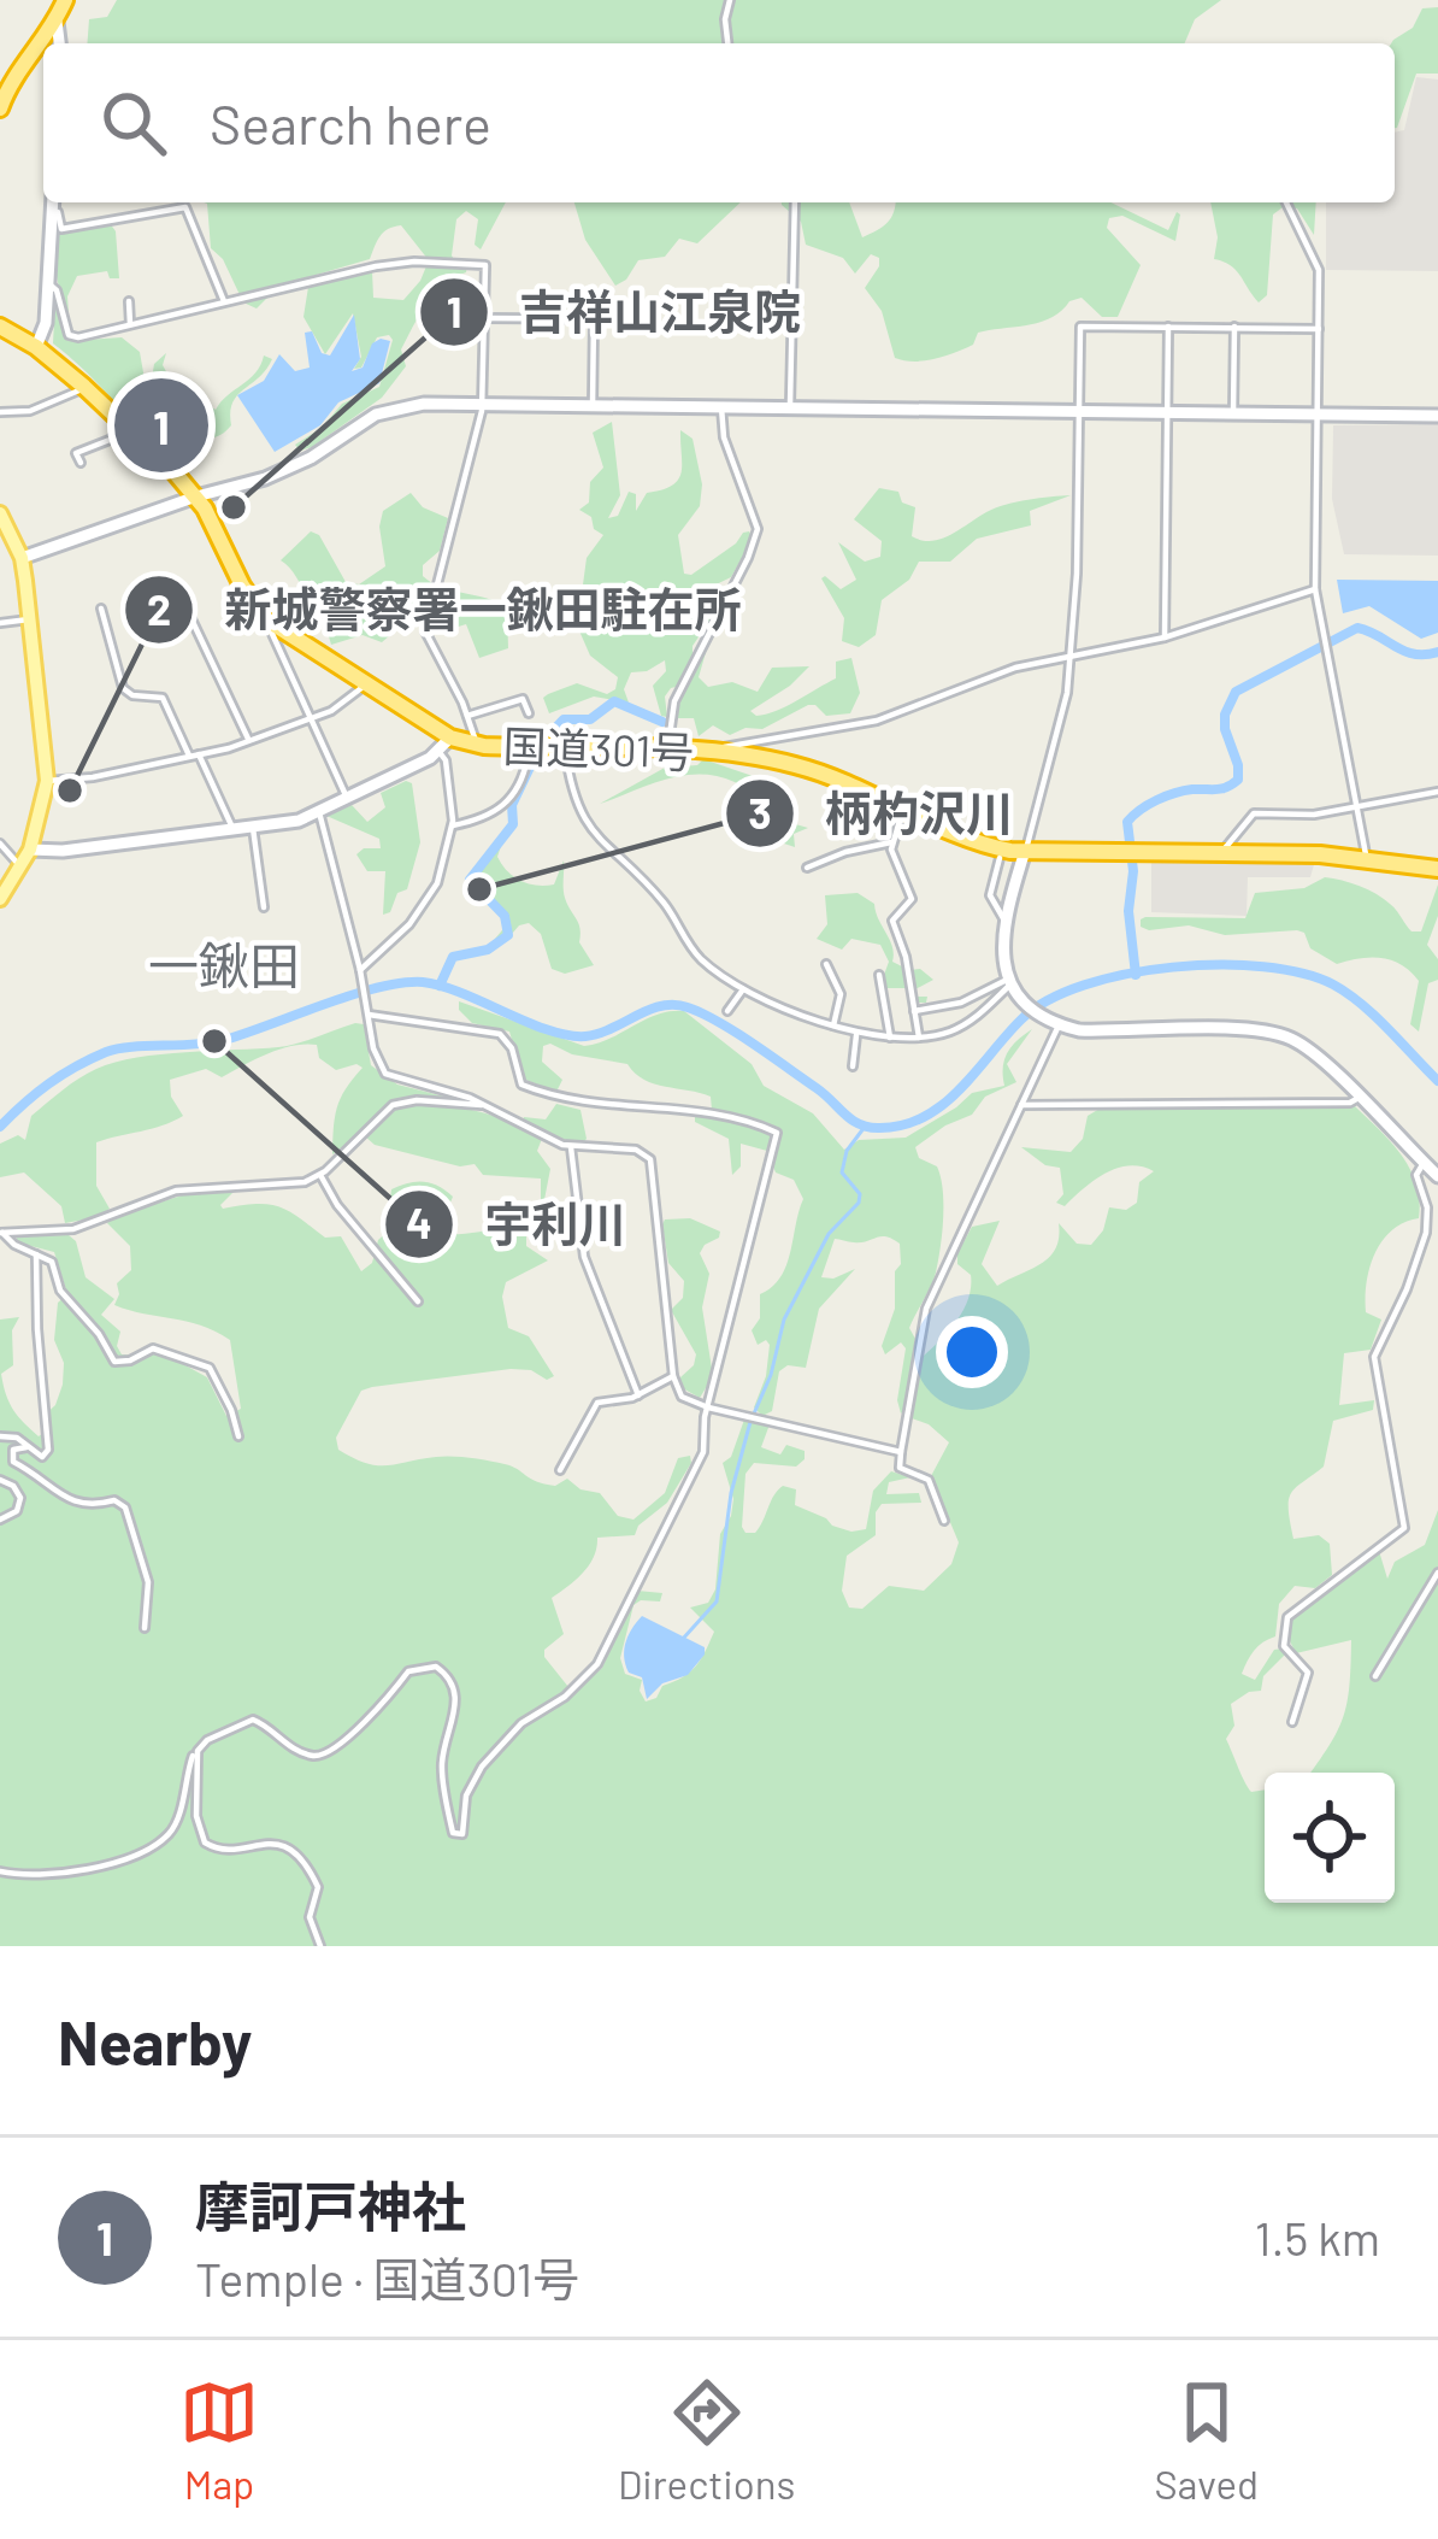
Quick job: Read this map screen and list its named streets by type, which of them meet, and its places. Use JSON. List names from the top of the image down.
{
  "streets": {
    "highway": ["国道301号"]
  },
  "districts": ["一鍬田"],
  "places": [
    "吉祥山江泉院",
    "新城警察署一鍬田駐在所",
    "柄杓沢川",
    "宇利川"
  ],
  "page": {
    "search": "Search here",
    "pins": "1",
    "heading": "Nearby",
    "list": [
      {
        "mark": "1",
        "name": "摩訶戸神社",
        "note": "Temple · 国道301号",
        "value": "1.5 km"
      }
    ],
    "nav": ["Map", "Directions", "Saved"]
  }
}
